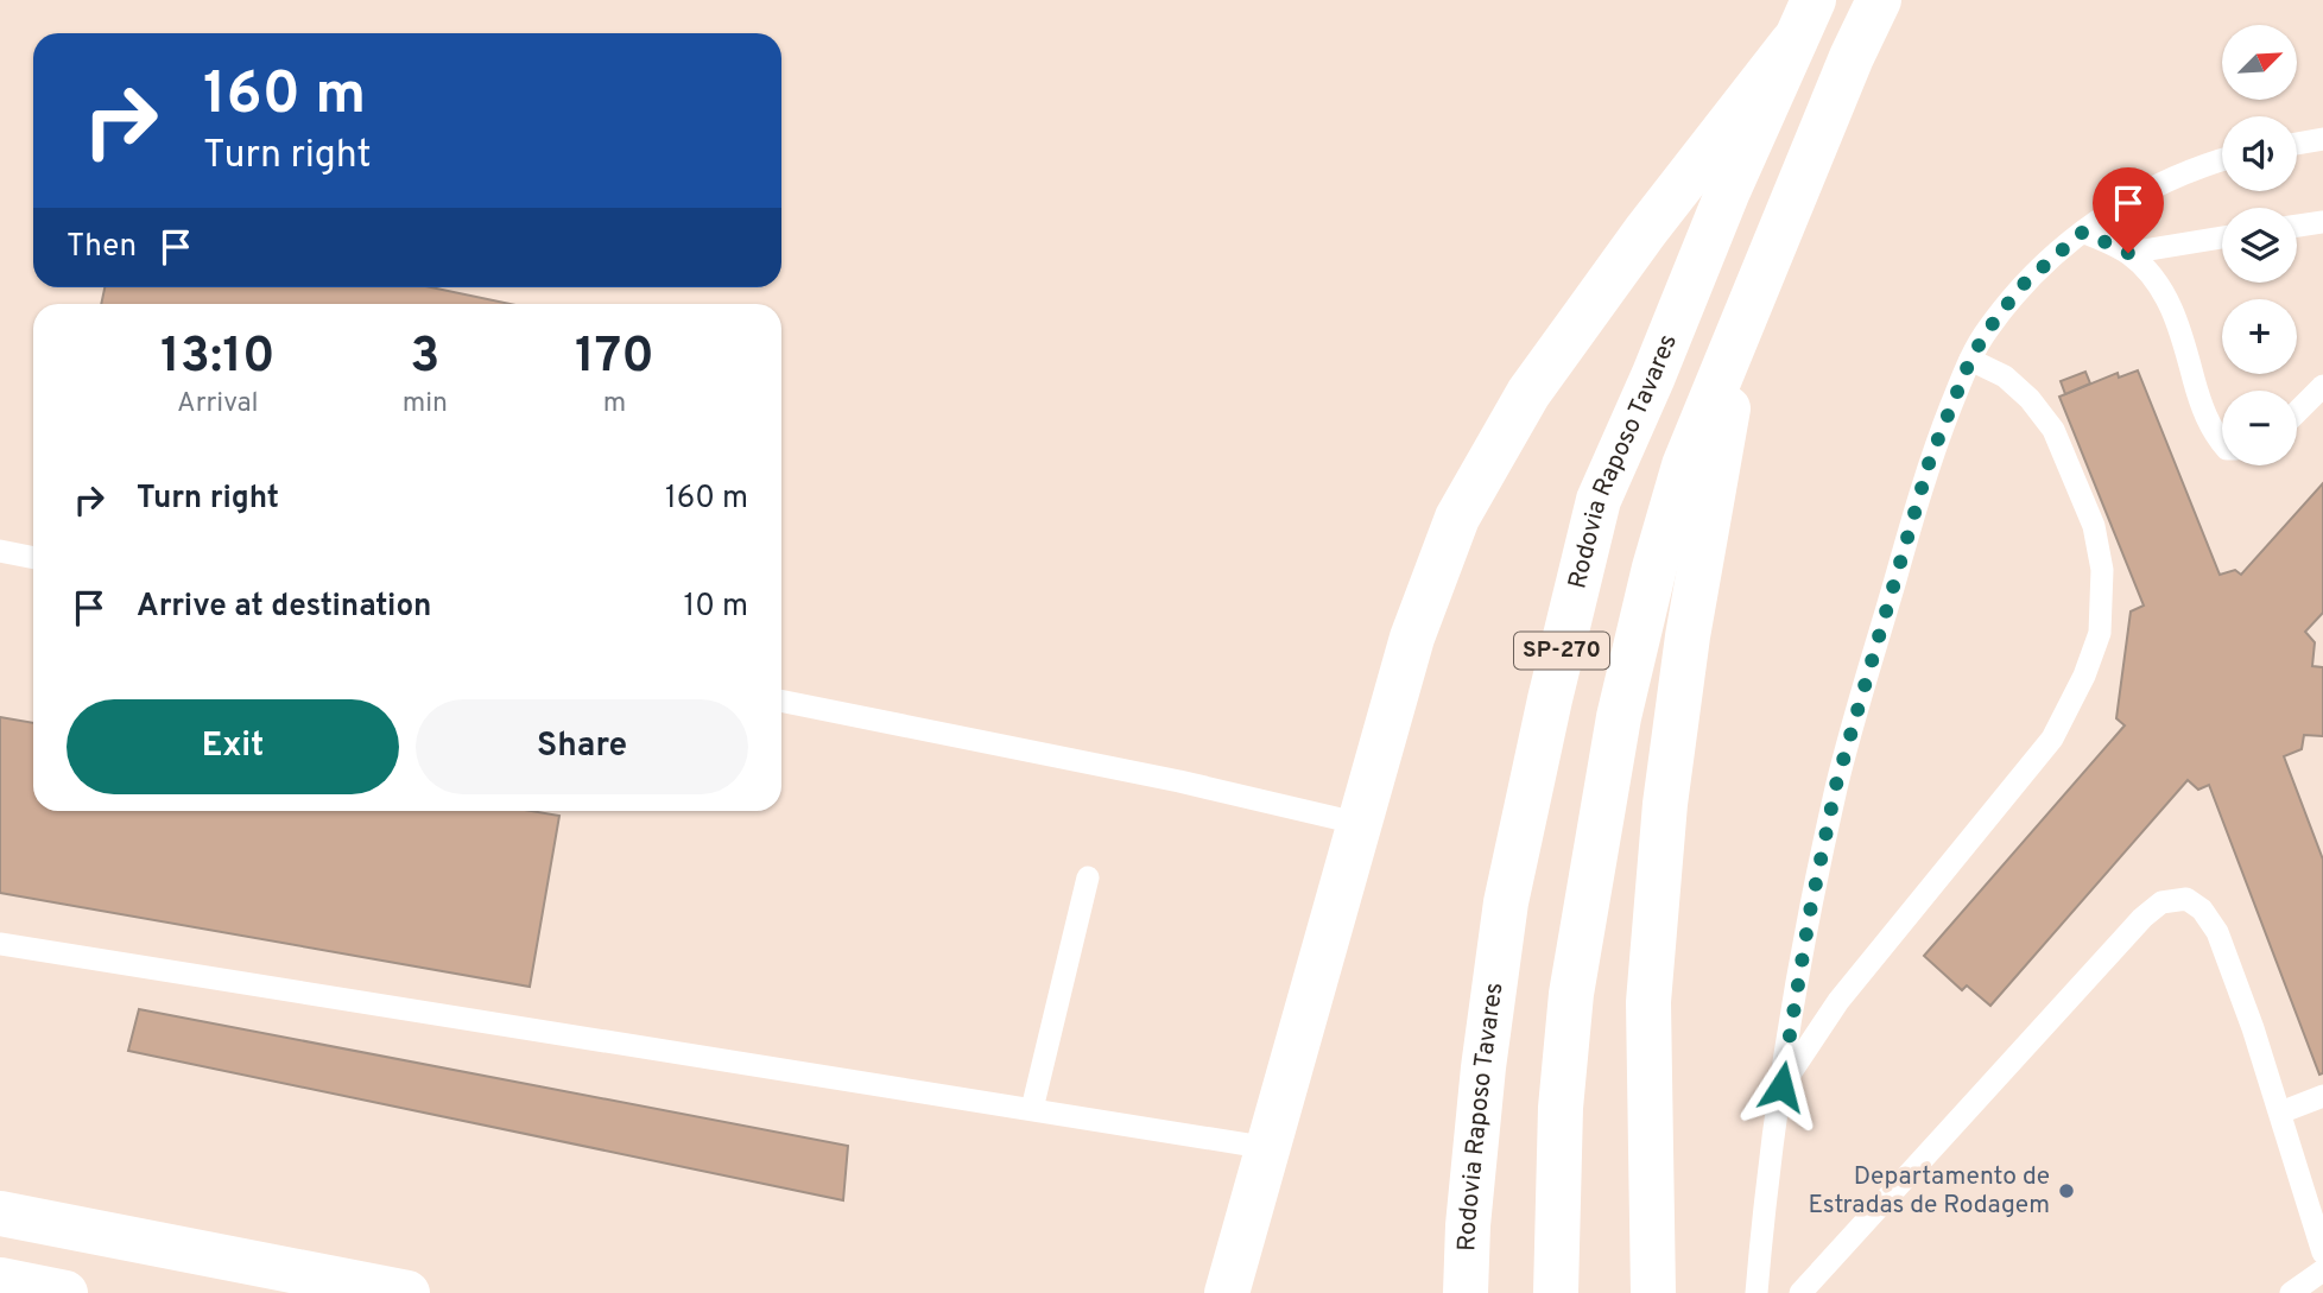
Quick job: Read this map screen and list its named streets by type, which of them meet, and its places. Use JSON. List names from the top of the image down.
{
  "streets": {
    "main road": ["Rodovia Raposo Tavares", "SP-270"]
  },
  "places": ["Departamento de Estradas de Rodagem"],
  "north": "top right",
  "page": {
    "map_buttons": ["+", "−"],
    "turn": ["160 m", "Turn right"],
    "then": "Then",
    "eta": [
      "13:10",
      "Arrival",
      "3",
      "min",
      "170",
      "m"
    ],
    "list": [
      {
        "name": "Turn right",
        "value": "160 m"
      },
      {
        "name": "Arrive at destination",
        "value": "10 m"
      }
    ],
    "buttons": ["Exit", "Share"]
  }
}
